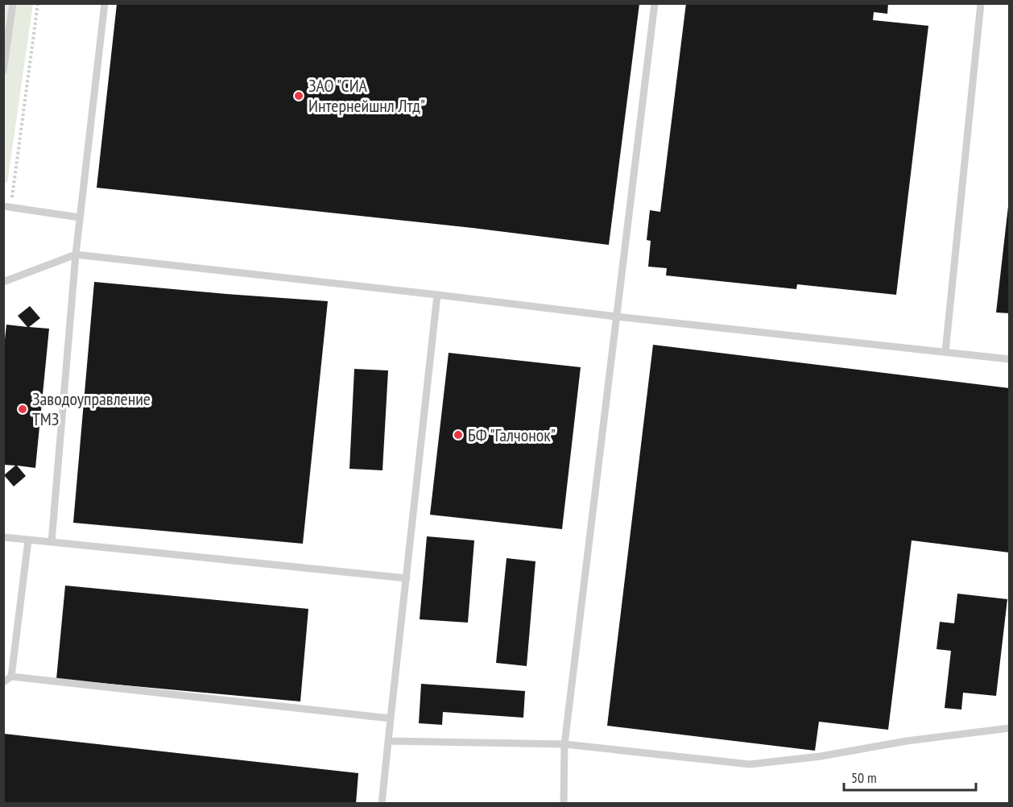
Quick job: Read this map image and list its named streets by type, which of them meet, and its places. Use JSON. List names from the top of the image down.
{
  "places": ["ЗАО \"СИА Интернейшнл Лтд\"", "Заводоуправление ТМЗ", "БФ \"Галчонок\""],
  "scale_bar": "50 m"
}
